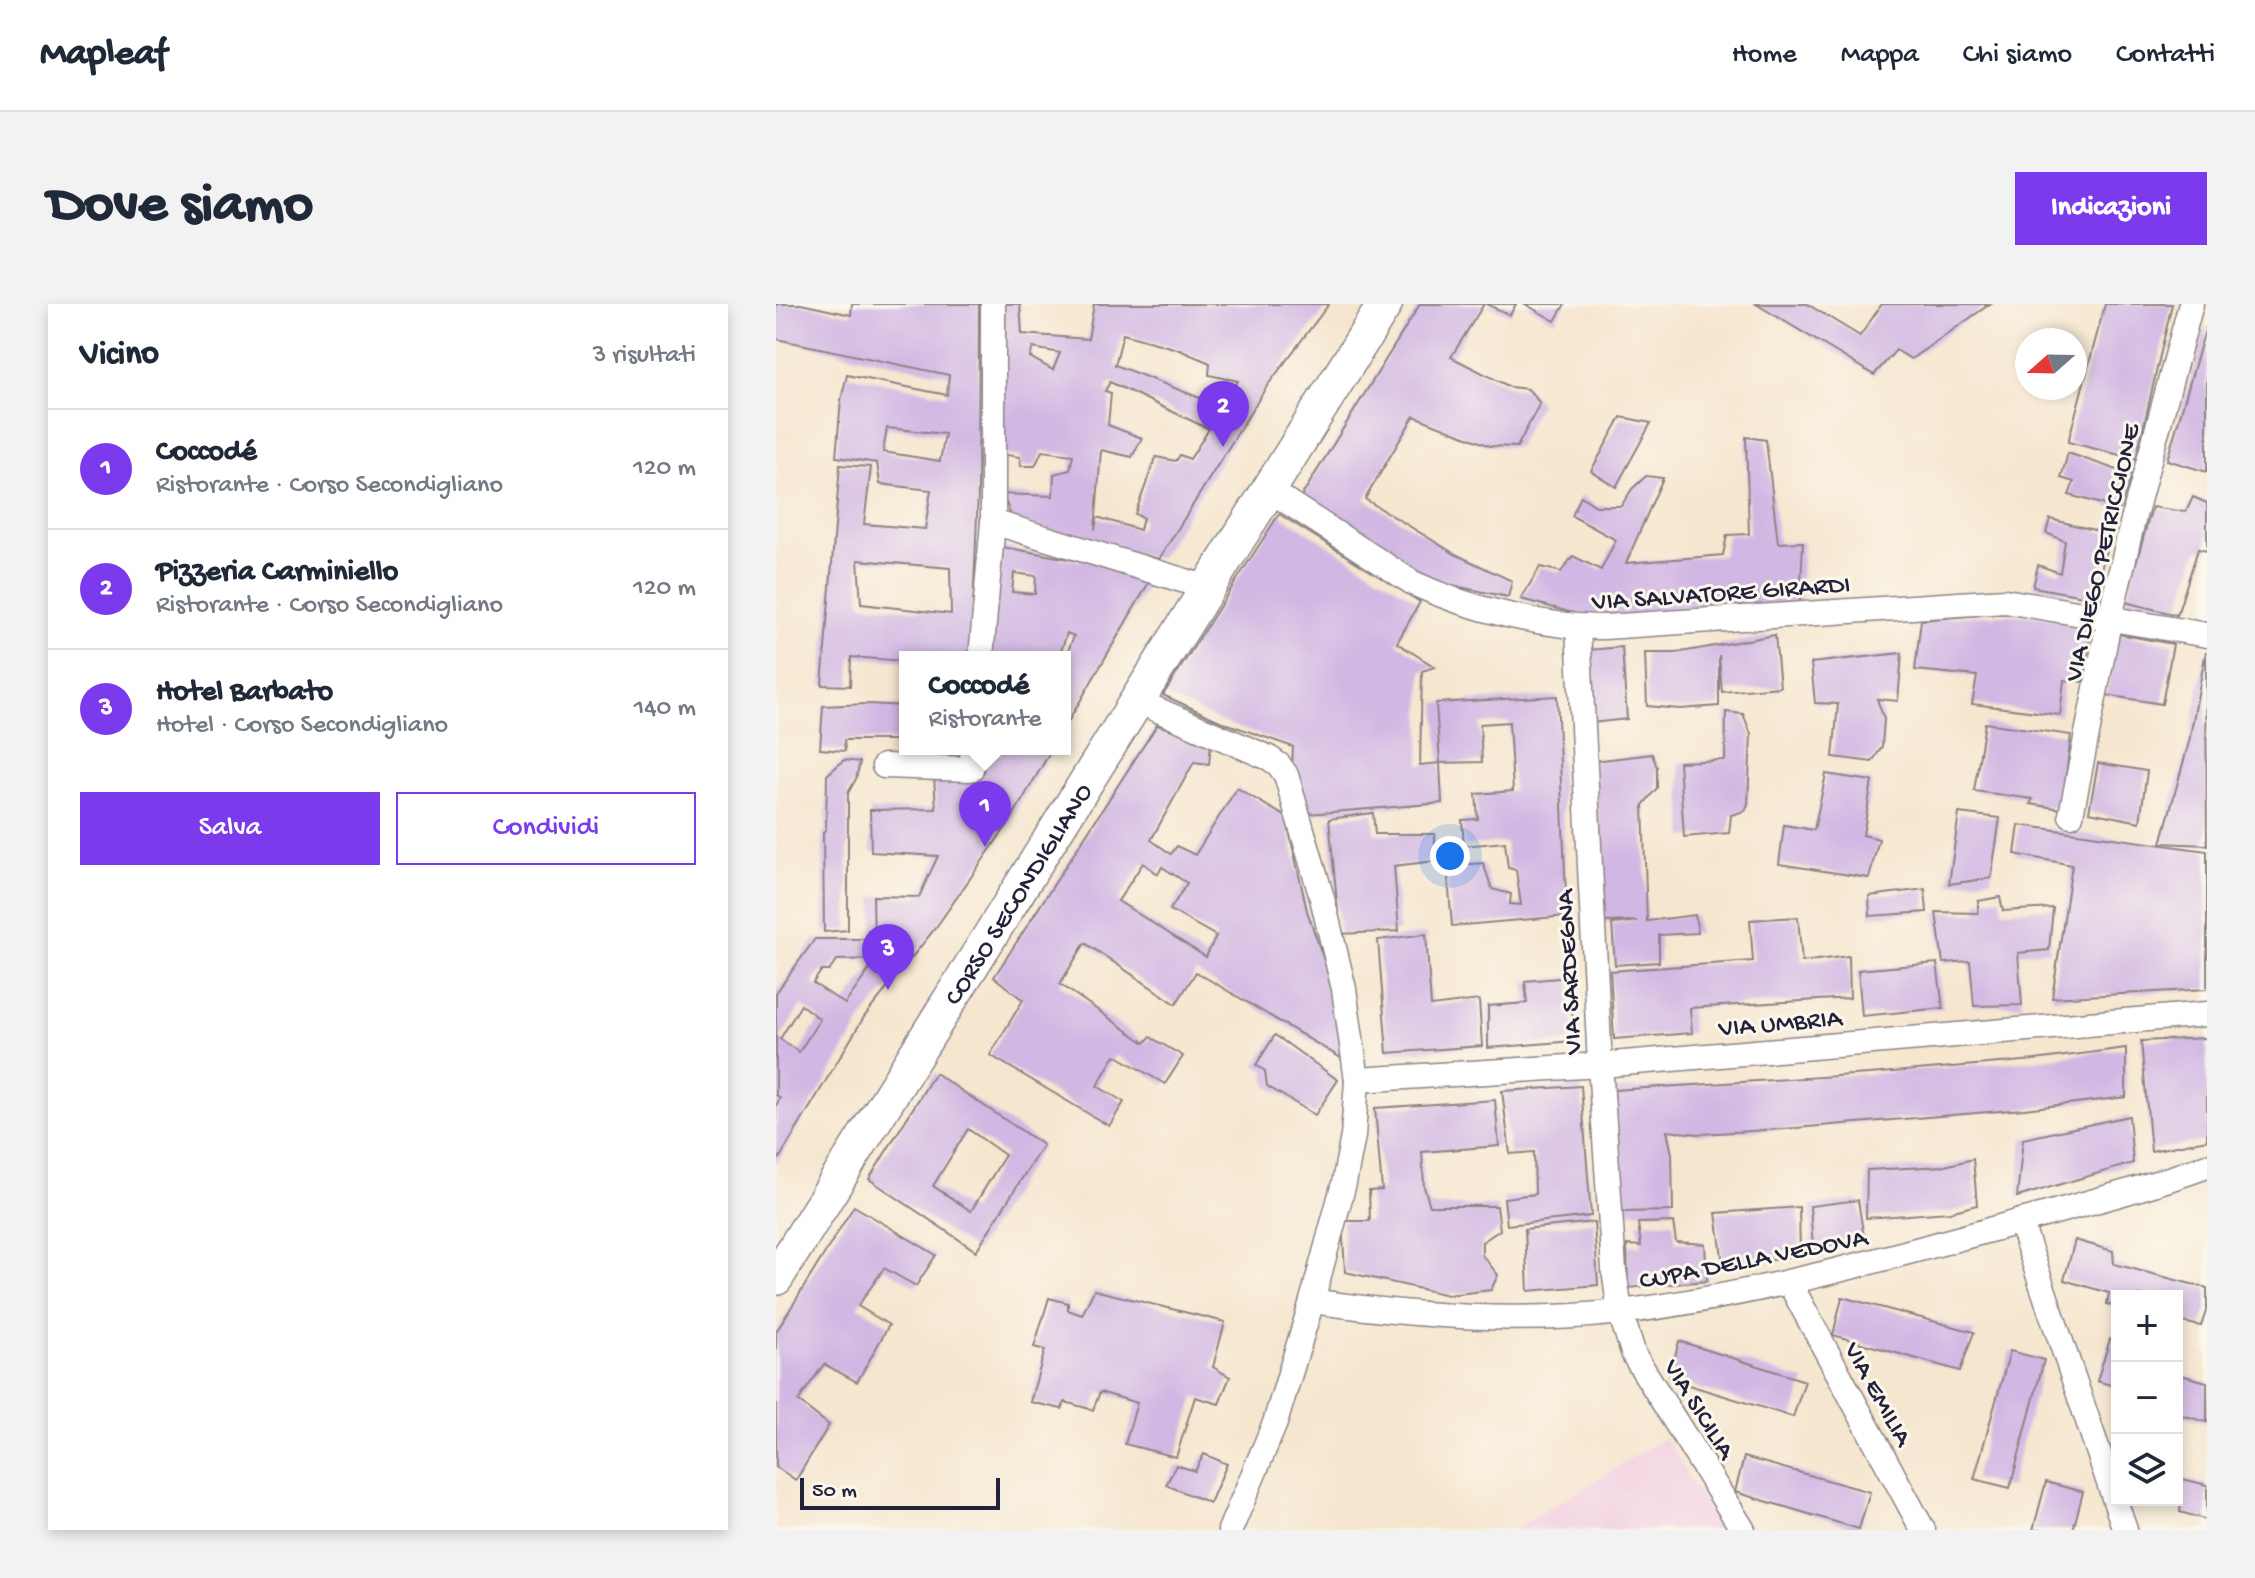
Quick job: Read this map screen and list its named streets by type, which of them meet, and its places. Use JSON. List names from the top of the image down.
{
  "streets": {
    "main road": ["CORSO SECONDIGLIANO"],
    "street": [
      "VIA DIEGO PETRICCIONE",
      "VIA SALVATORE GIRARDI",
      "VIA SARDEGNA",
      "VIA UMBRIA",
      "CUPA DELLA VEDOVA",
      "VIA EMILIA",
      "VIA SICILIA"
    ]
  },
  "crossings": [
    ["VIA DIEGO PETRICCIONE", "VIA SALVATORE GIRARDI"],
    ["VIA SALVATORE GIRARDI", "CORSO SECONDIGLIANO"],
    ["VIA SALVATORE GIRARDI", "VIA SARDEGNA"],
    ["VIA SARDEGNA", "VIA UMBRIA"],
    ["VIA SARDEGNA", "CUPA DELLA VEDOVA"],
    ["VIA SARDEGNA", "VIA SICILIA"],
    ["CUPA DELLA VEDOVA", "VIA EMILIA"],
    ["CUPA DELLA VEDOVA", "VIA SICILIA"]
  ],
  "scale_bar": "50 m",
  "north": "left",
  "page": {
    "header": "Mapleaf",
    "nav": [
      "Home",
      "Mappa",
      "Chi siamo",
      "Contatti"
    ],
    "buttons": [
      "Indicazioni",
      ["Salva", "Condividi"]
    ],
    "title": "Dove siamo",
    "heading": ["Vicino", "3 risultati"],
    "pins": ["2", "1", "3"],
    "list": [
      {
        "mark": "1",
        "name": "Coccodé",
        "note": "Ristorante · Corso Secondigliano",
        "value": "120 m"
      },
      {
        "mark": "2",
        "name": "Pizzeria Carminiello",
        "note": "Ristorante · Corso Secondigliano",
        "value": "120 m"
      },
      {
        "mark": "3",
        "name": "Hotel Barbato",
        "note": "Hotel · Corso Secondigliano",
        "value": "140 m"
      }
    ],
    "popup": ["Coccodé", "Ristorante"],
    "map_buttons": ["+", "−"],
    "scale": "50 m"
  }
}
